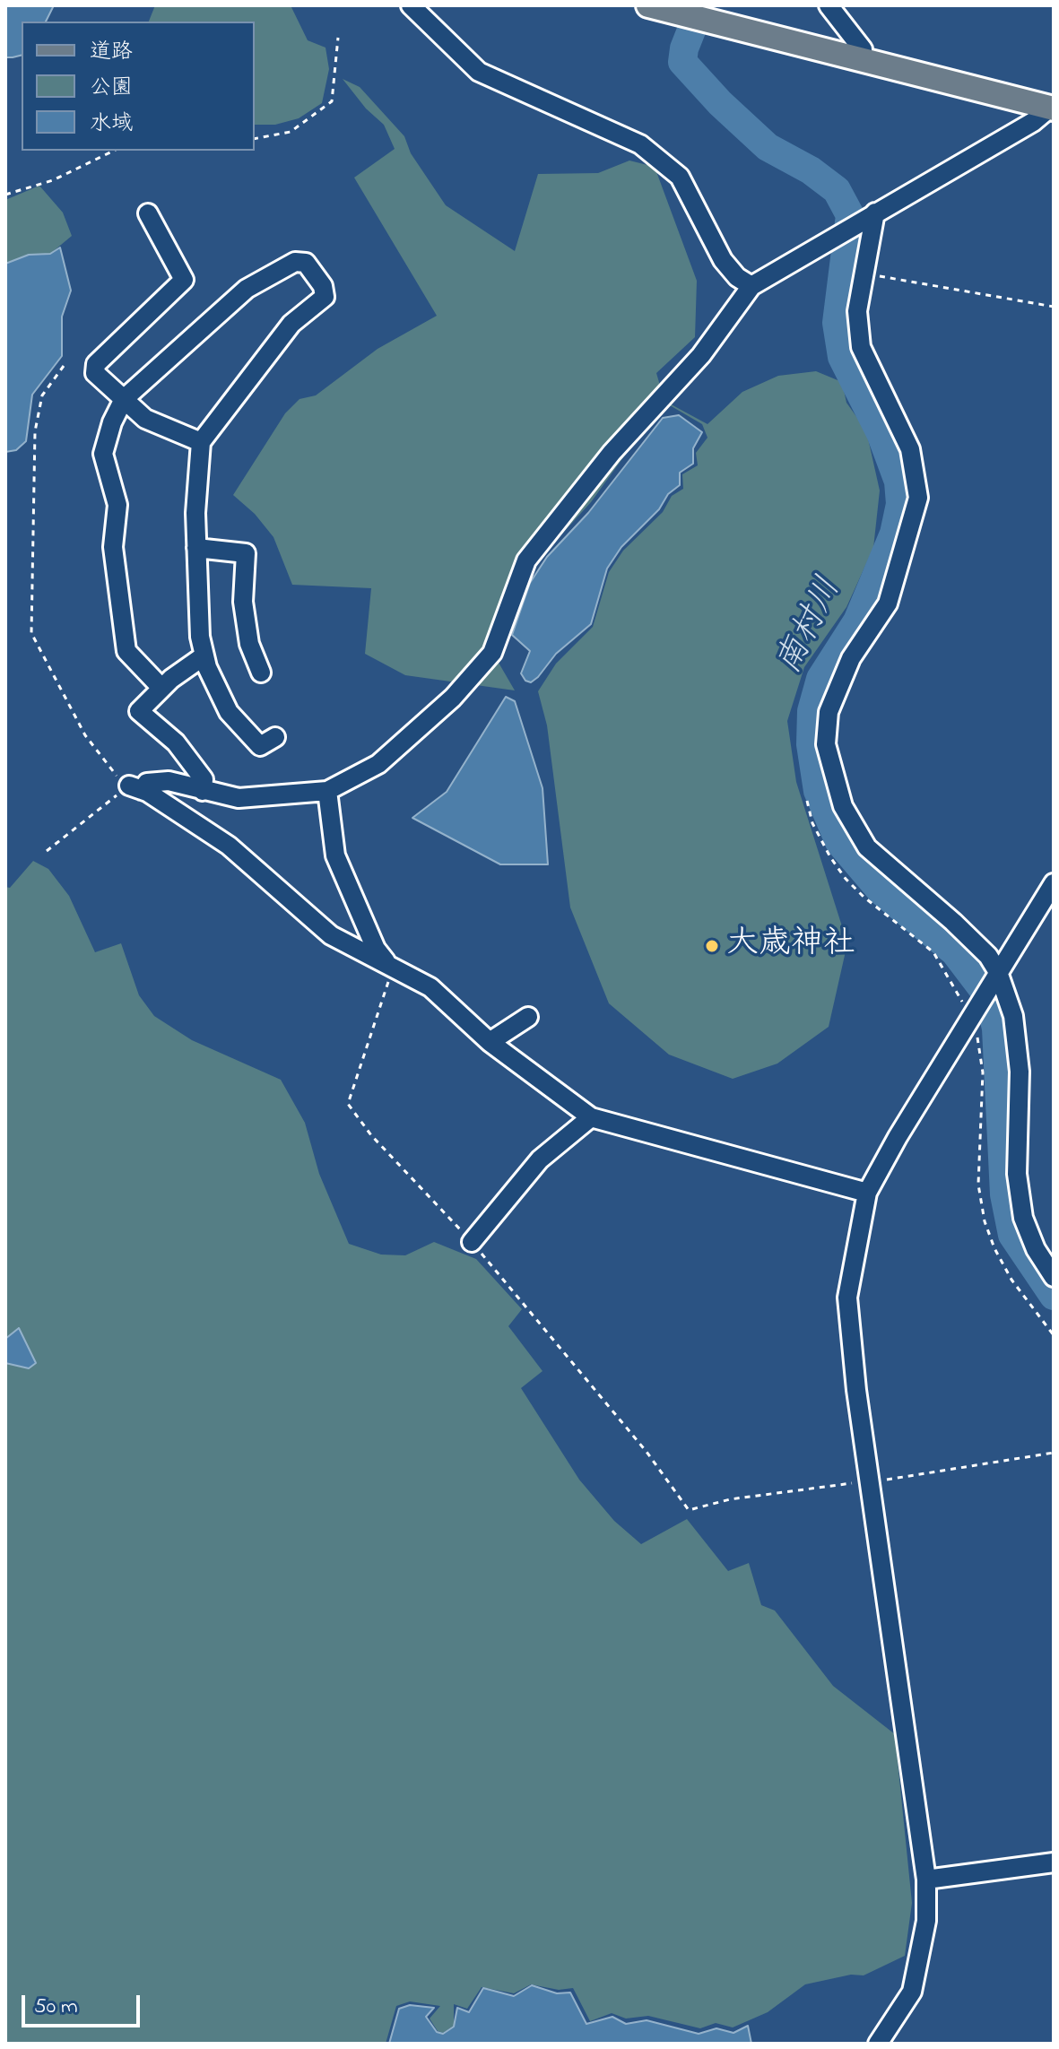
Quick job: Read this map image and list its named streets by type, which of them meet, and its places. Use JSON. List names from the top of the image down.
{
  "water": ["南村川"],
  "places": ["大歳神社"],
  "legend": ["道路", "公園", "水域"],
  "scale_bar": "50 m"
}
